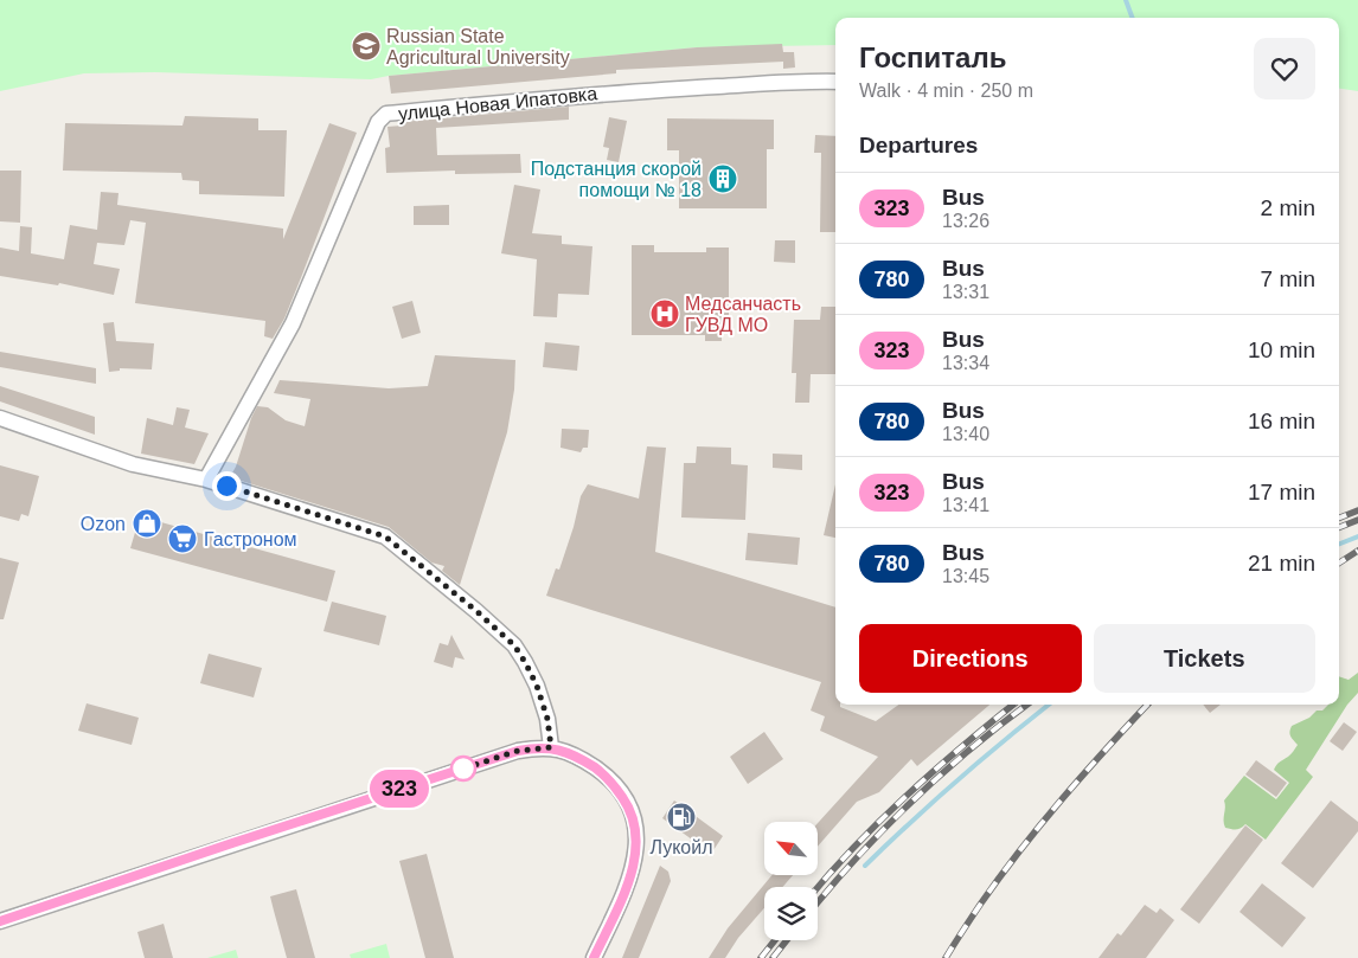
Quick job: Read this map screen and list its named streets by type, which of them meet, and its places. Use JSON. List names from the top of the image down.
{
  "streets": {
    "street": ["улица Новая Ипатовка"]
  },
  "places": {
    "school or university": ["Russian State Agricultural University"],
    "building": ["Подстанция скорой помощи № 18"],
    "hospital": ["Медсанчасть ГУВД МО"],
    "shop": ["Ozon"],
    "supermarket": ["Гастроном"],
    "fuel station": ["Лукойл"]
  },
  "lines": ["bus line 323"],
  "north": "top left",
  "page": {
    "on_map": "323",
    "heading": [
      ["Госпиталь", "Walk · 4 min · 250 m"],
      "Departures"
    ],
    "list": [
      {
        "mark": "323",
        "name": "Bus",
        "note": "13:26",
        "value": "2 min"
      },
      {
        "mark": "780",
        "name": "Bus",
        "note": "13:31",
        "value": "7 min"
      },
      {
        "mark": "323",
        "name": "Bus",
        "note": "13:34",
        "value": "10 min"
      },
      {
        "mark": "780",
        "name": "Bus",
        "note": "13:40",
        "value": "16 min"
      },
      {
        "mark": "323",
        "name": "Bus",
        "note": "13:41",
        "value": "17 min"
      },
      {
        "mark": "780",
        "name": "Bus",
        "note": "13:45",
        "value": "21 min"
      }
    ],
    "buttons": ["Directions", "Tickets"]
  }
}
